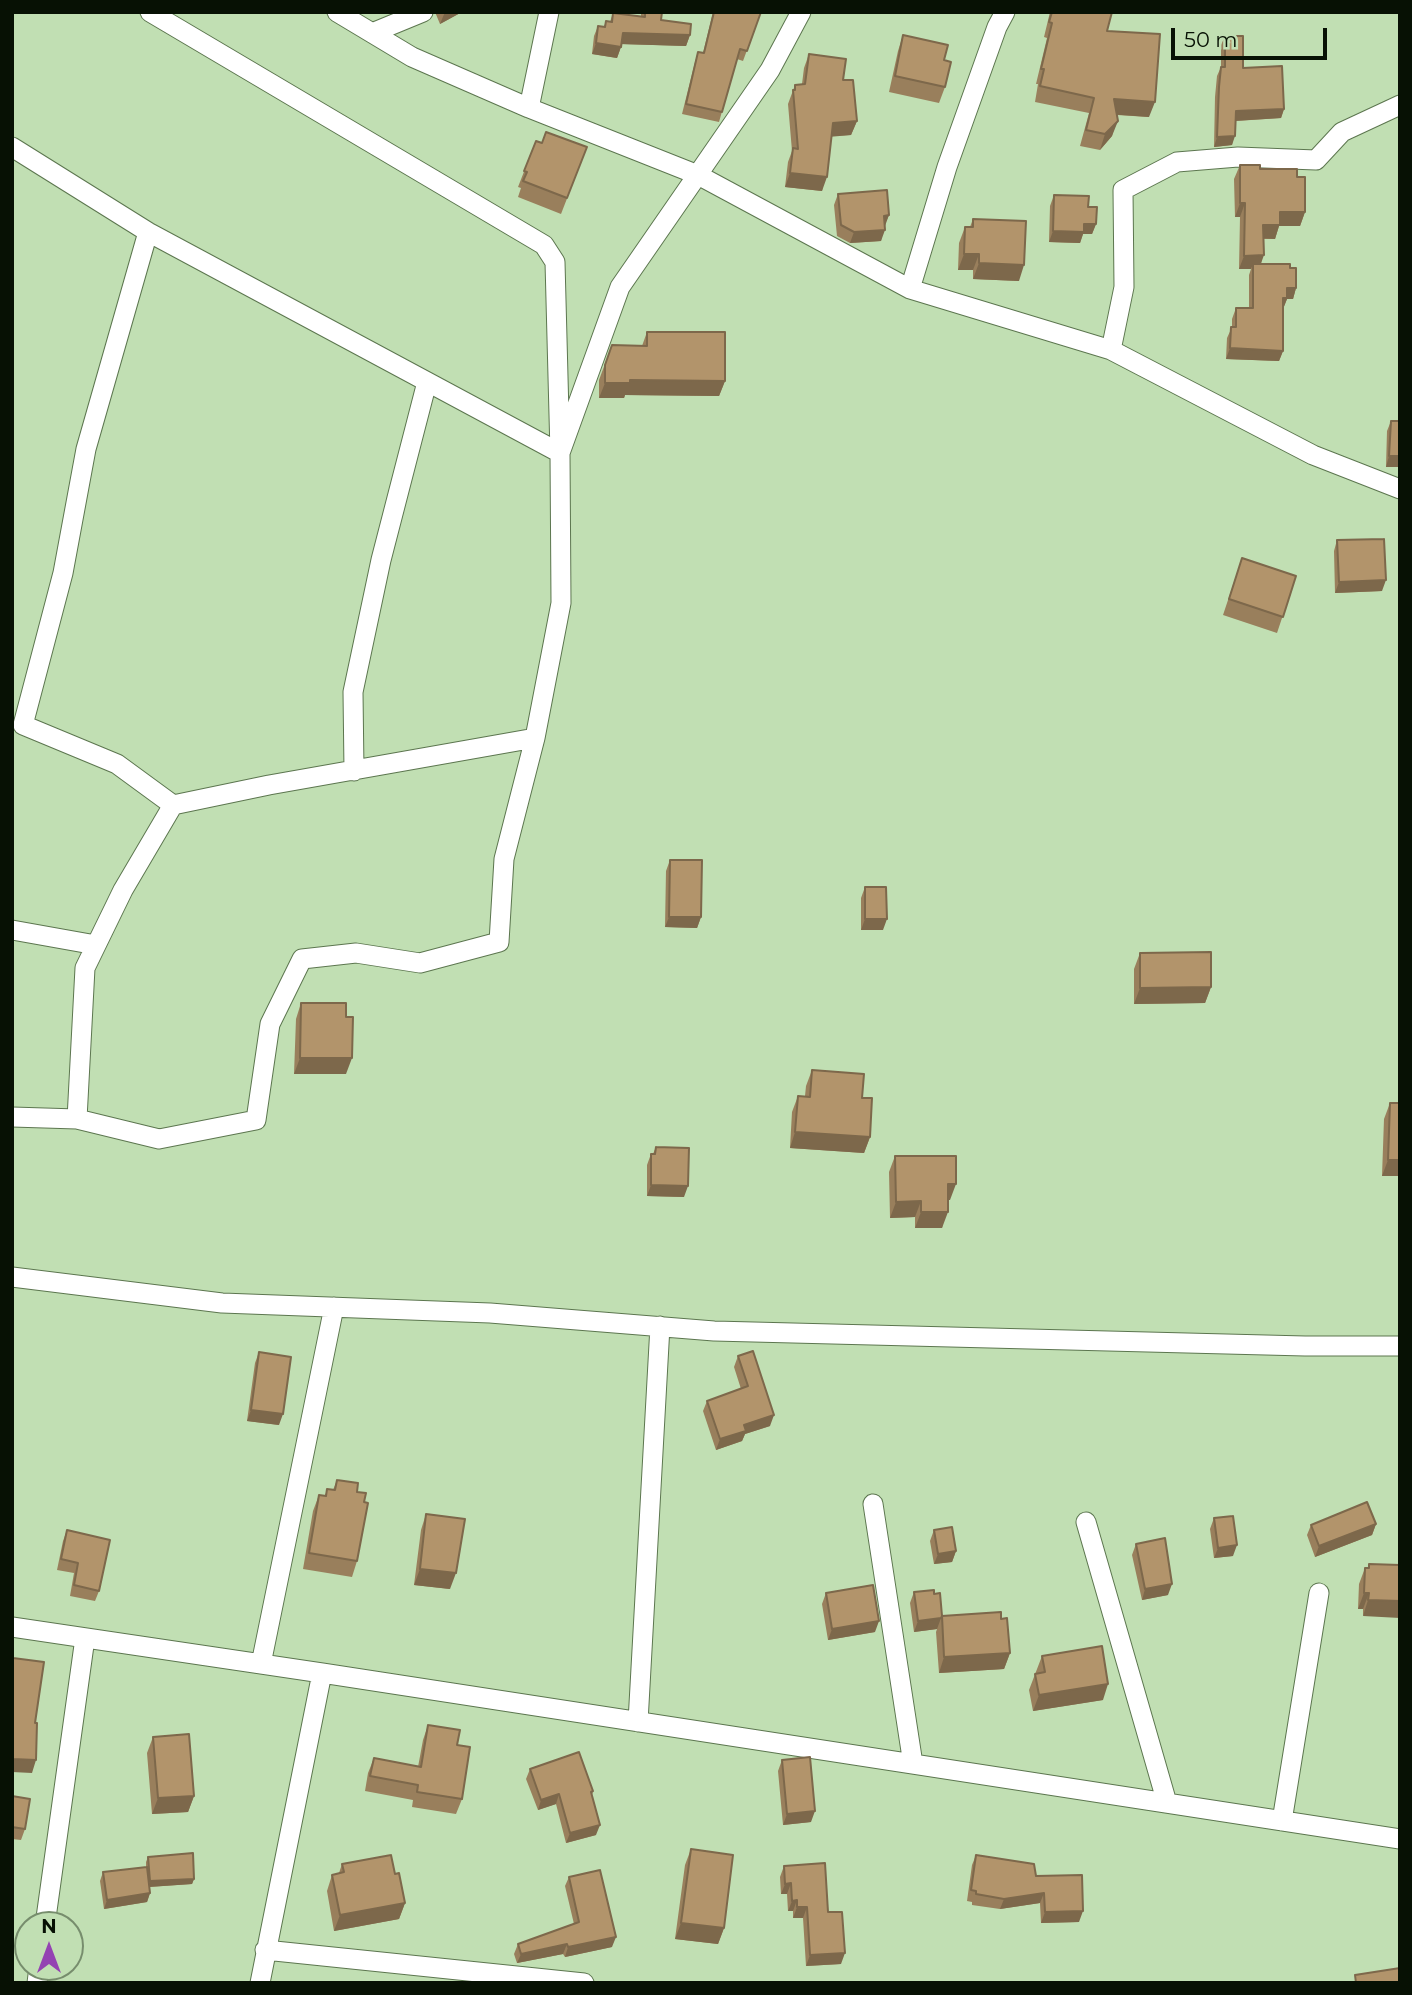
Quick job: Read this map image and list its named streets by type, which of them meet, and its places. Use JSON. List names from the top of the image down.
{
  "scale_bar": "50 m",
  "north": "top"
}
